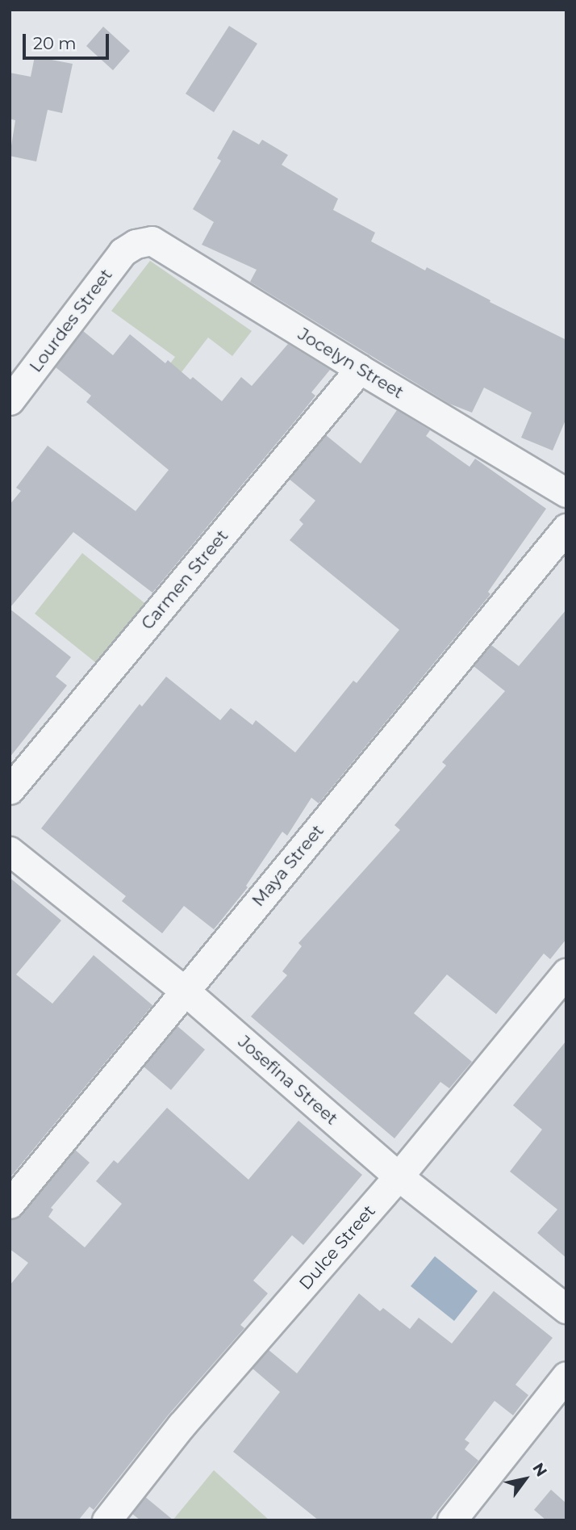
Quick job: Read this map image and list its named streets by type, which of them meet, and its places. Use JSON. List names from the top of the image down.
{
  "streets": {
    "street": [
      "Lourdes Street",
      "Jocelyn Street",
      "Carmen Street",
      "Maya Street",
      "Josefina Street",
      "Dulce Street"
    ]
  },
  "crossings": [
    ["Lourdes Street", "Jocelyn Street"],
    ["Jocelyn Street", "Carmen Street"],
    ["Maya Street", "Josefina Street"],
    ["Josefina Street", "Dulce Street"]
  ],
  "scale_bar": "20 m",
  "north": "top right"
}
